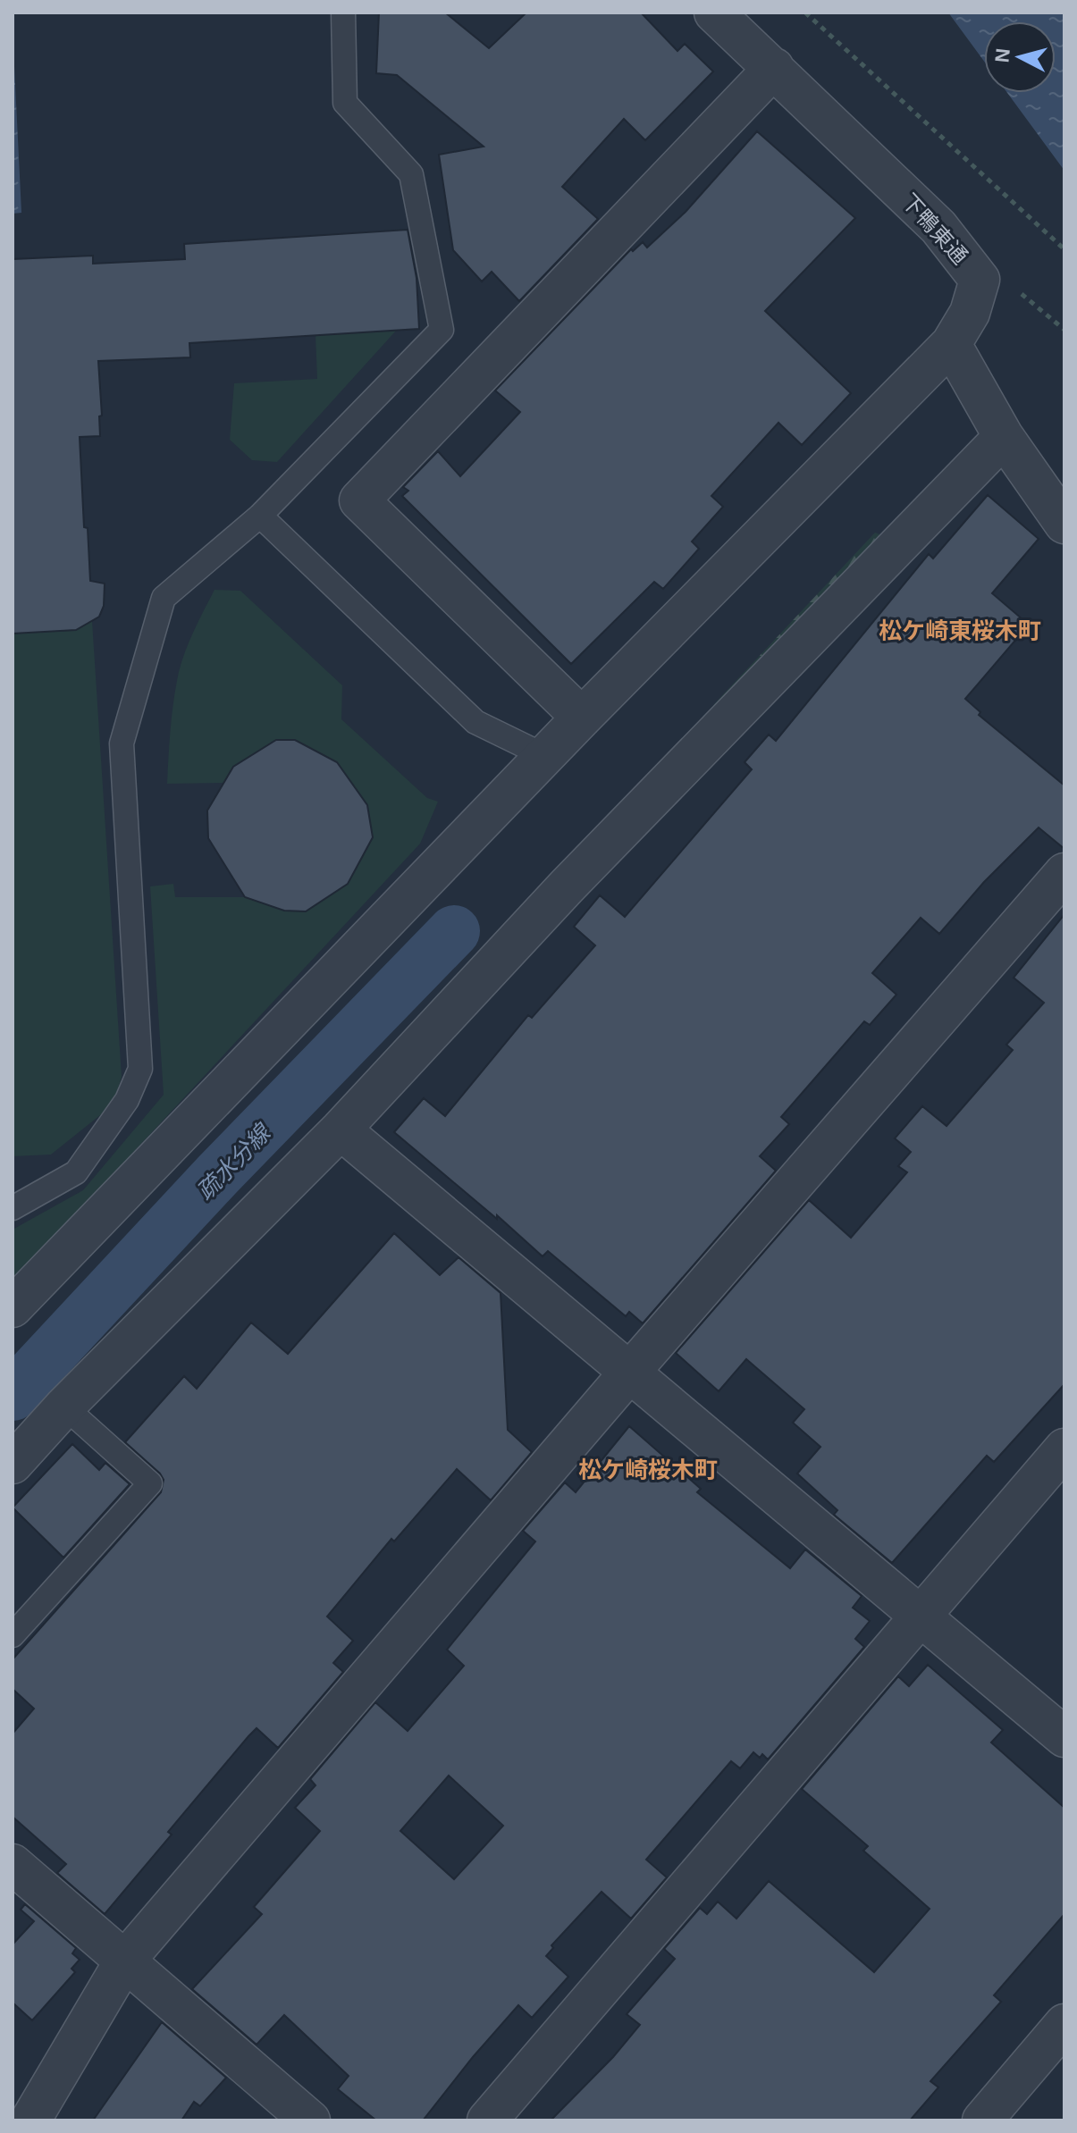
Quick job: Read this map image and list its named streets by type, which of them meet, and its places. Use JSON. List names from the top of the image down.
{
  "streets": {
    "street": ["下鴨東通"]
  },
  "districts": ["松ケ崎東桜木町", "松ケ崎桜木町"],
  "water": ["疏水分線"],
  "north": "left"
}
